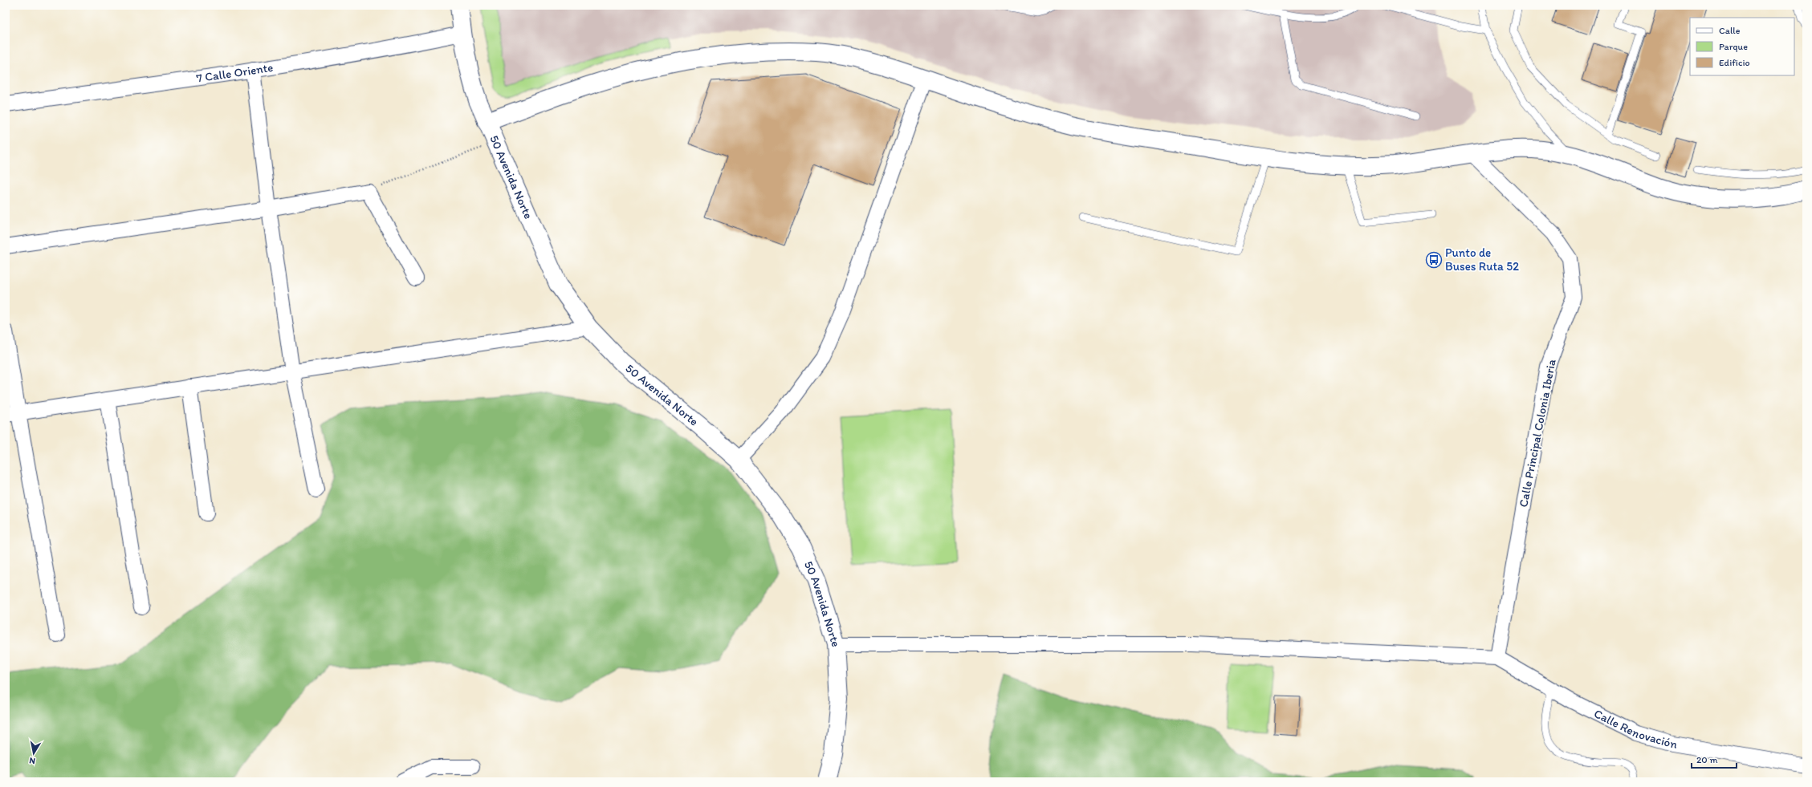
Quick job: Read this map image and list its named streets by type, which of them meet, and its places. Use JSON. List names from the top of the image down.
{
  "streets": {
    "street": [
      "7 Calle Oriente",
      "50 Avenida Norte",
      "Calle Principal Colonia Iberia",
      "Calle Renovación"
    ]
  },
  "crossings": [
    ["7 Calle Oriente", "50 Avenida Norte"],
    ["Calle Principal Colonia Iberia", "Calle Renovación"]
  ],
  "places": {
    "bus stop": ["Punto de Buses Ruta 52"]
  },
  "legend": ["Calle", "Parque", "Edificio"],
  "scale_bar": "20 m",
  "north": "bottom"
}
